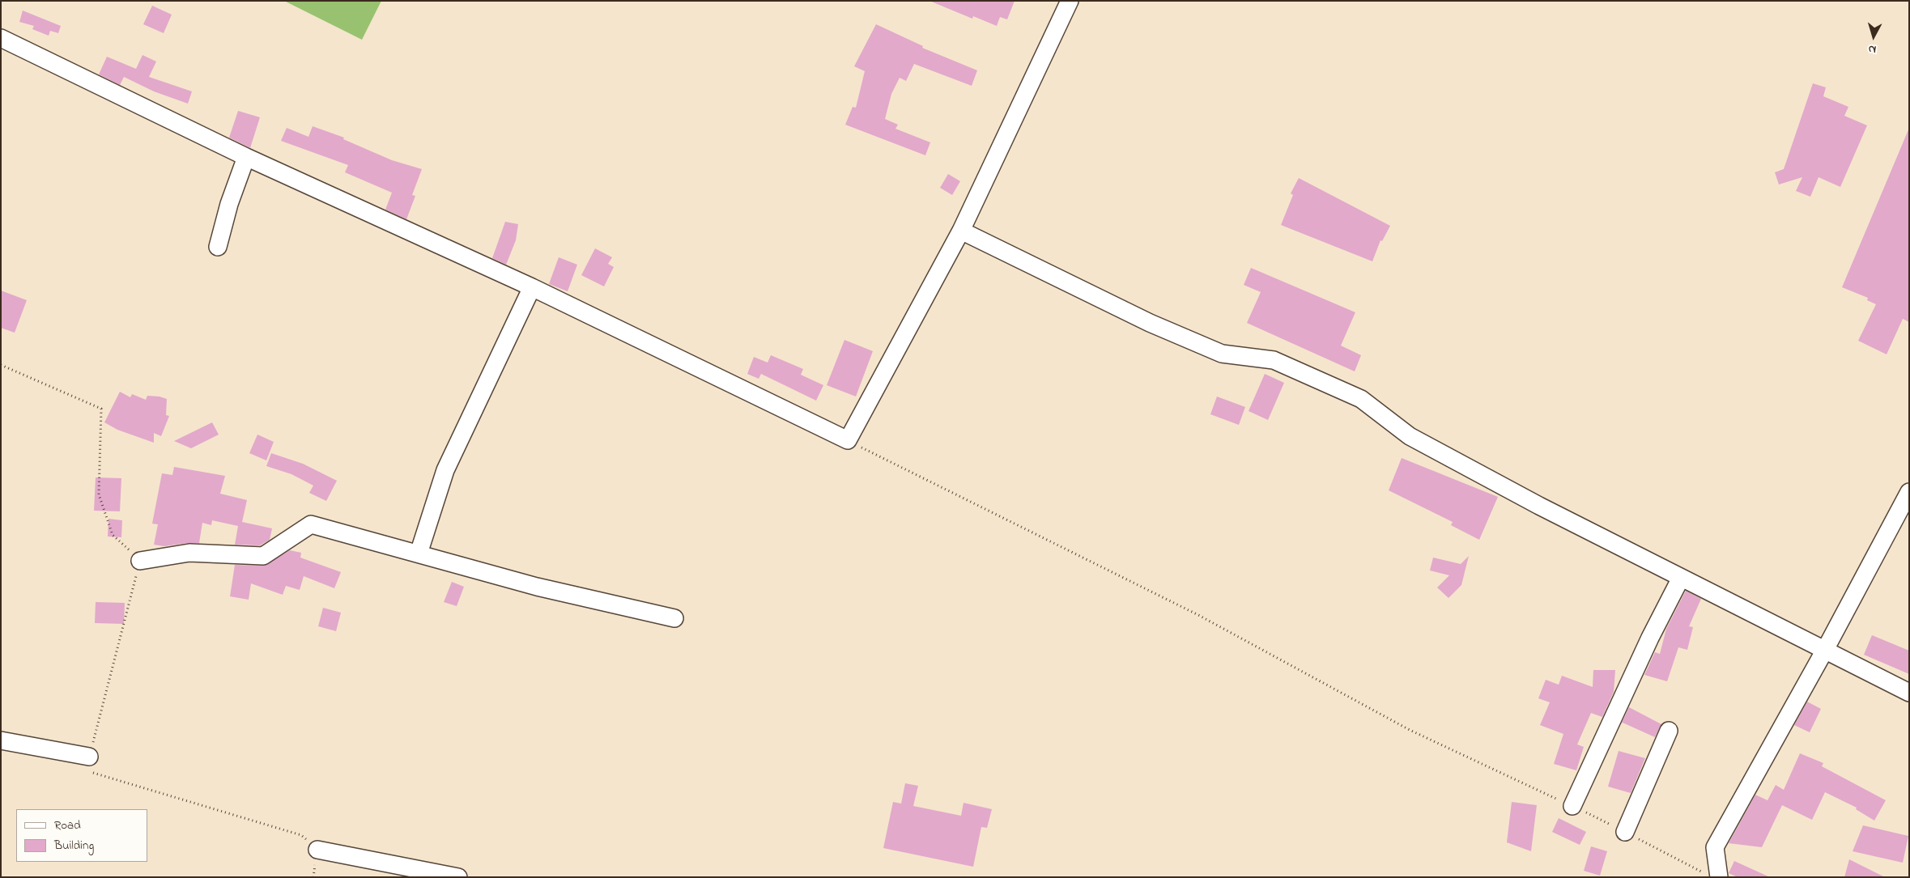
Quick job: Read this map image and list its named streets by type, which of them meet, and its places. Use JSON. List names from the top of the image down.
{
  "legend": ["Road", "Building"],
  "north": "bottom"
}
